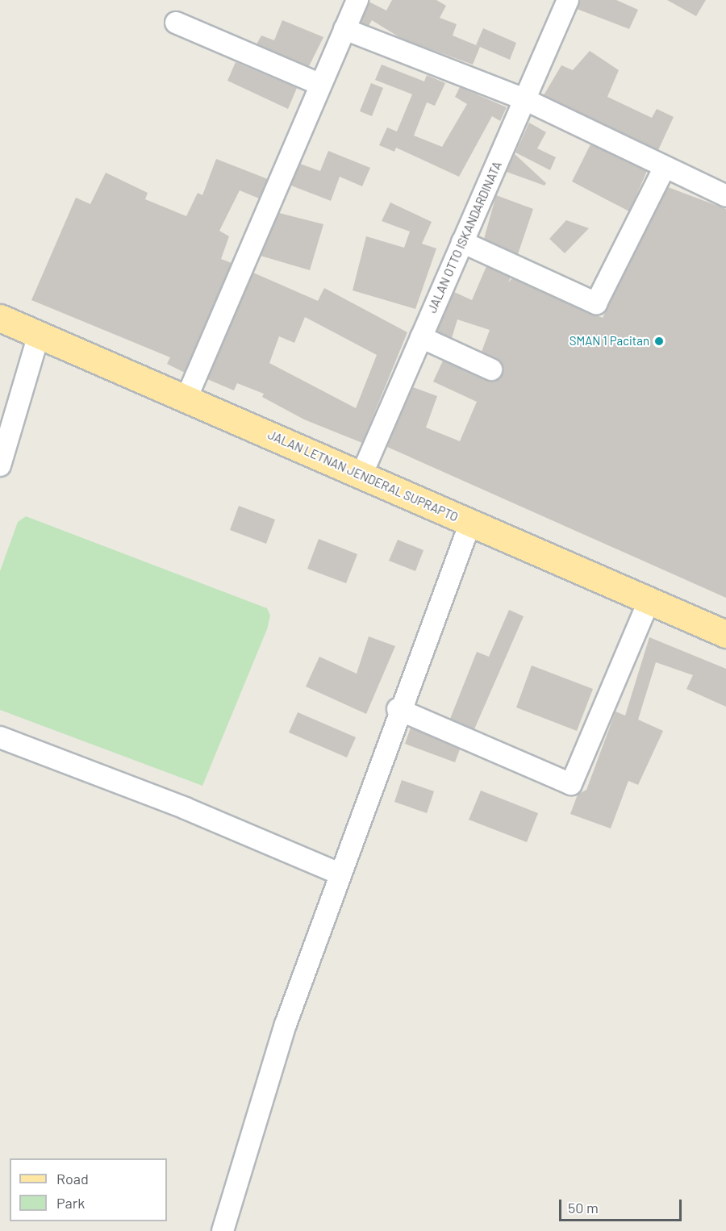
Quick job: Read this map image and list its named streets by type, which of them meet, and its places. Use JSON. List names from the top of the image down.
{
  "streets": {
    "main road": ["JALAN LETNAN JENDERAL SUPRAPTO"],
    "street": ["JALAN OTTO ISKANDARDINATA"]
  },
  "crossings": [
    ["JALAN OTTO ISKANDARDINATA", "JALAN LETNAN JENDERAL SUPRAPTO"]
  ],
  "places": ["SMAN 1 Pacitan"],
  "legend": ["Road", "Park"],
  "scale_bar": "50 m"
}
